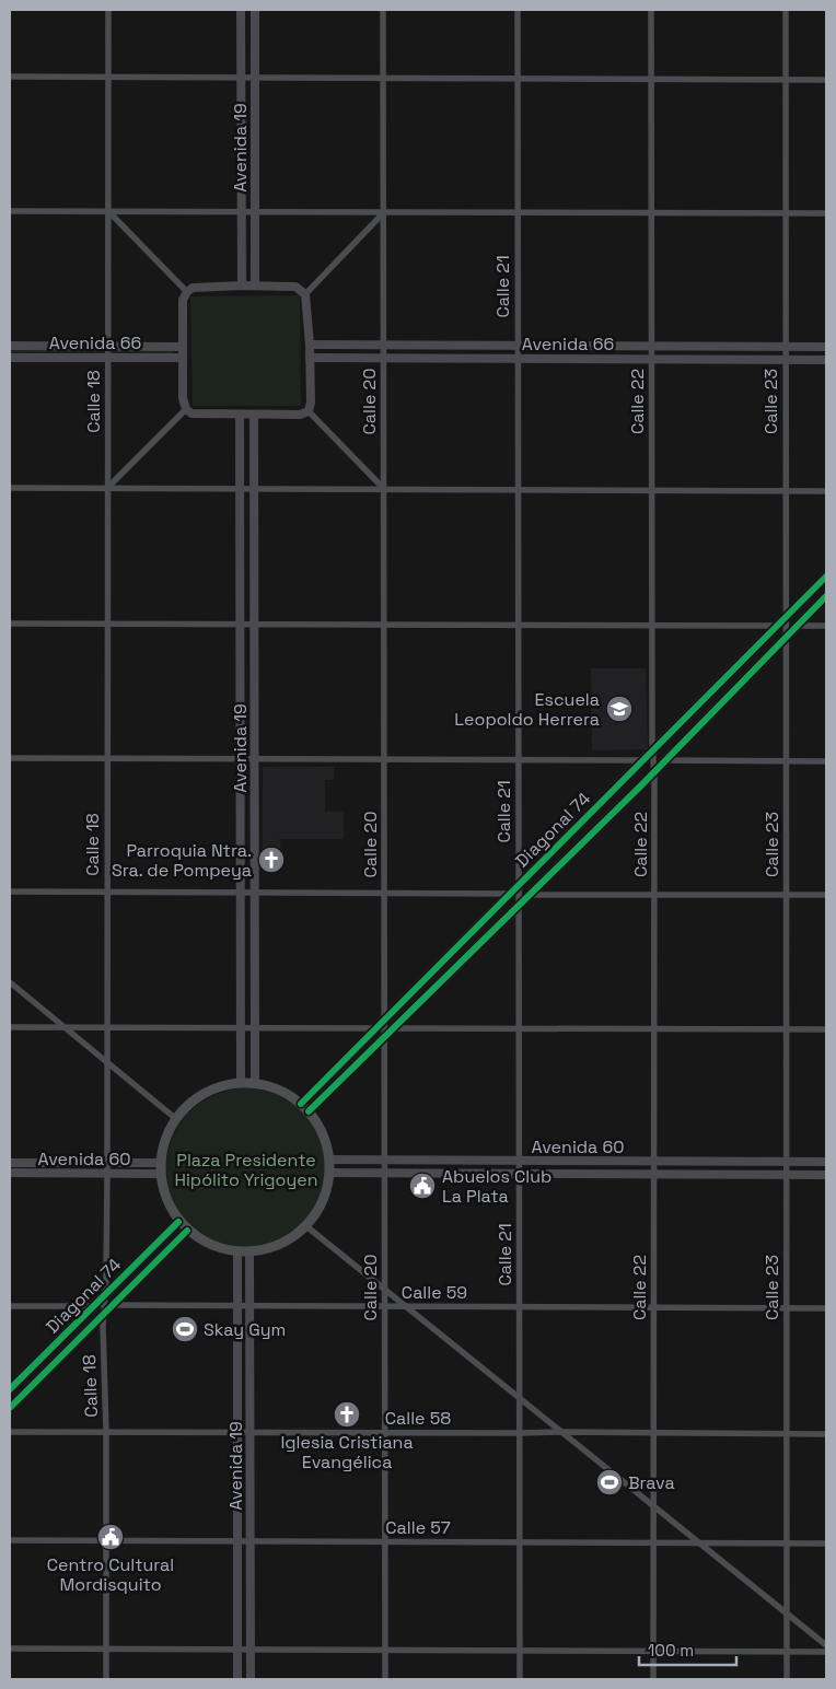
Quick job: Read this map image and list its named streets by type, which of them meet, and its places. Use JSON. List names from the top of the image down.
{
  "streets": {
    "main road": [
      "Avenida 19",
      "Avenida 66",
      "Diagonal 74",
      "Avenida 60"
    ],
    "street": [
      "Calle 21",
      "Calle 18",
      "Calle 20",
      "Calle 22",
      "Calle 23",
      "Calle 59",
      "Calle 58",
      "Calle 57"
    ]
  },
  "crossings": [
    ["Avenida 19", "Avenida 66"],
    ["Avenida 19", "Diagonal 74"],
    ["Avenida 19", "Avenida 60"],
    ["Avenida 19", "Calle 59"],
    ["Avenida 19", "Calle 58"],
    ["Avenida 19", "Calle 57"],
    ["Calle 21", "Avenida 66"],
    ["Calle 21", "Diagonal 74"],
    ["Calle 21", "Avenida 60"],
    ["Calle 21", "Calle 59"],
    ["Calle 21", "Calle 58"],
    ["Calle 21", "Calle 57"],
    ["Avenida 66", "Calle 18"],
    ["Avenida 66", "Calle 20"],
    ["Avenida 66", "Calle 22"],
    ["Avenida 66", "Calle 23"],
    ["Calle 18", "Diagonal 74"],
    ["Calle 18", "Avenida 60"],
    ["Calle 18", "Calle 59"],
    ["Calle 18", "Calle 58"],
    ["Calle 18", "Calle 57"],
    ["Calle 20", "Diagonal 74"],
    ["Calle 20", "Avenida 60"],
    ["Calle 20", "Calle 59"],
    ["Calle 20", "Calle 58"],
    ["Calle 20", "Calle 57"],
    ["Calle 22", "Diagonal 74"],
    ["Calle 22", "Avenida 60"],
    ["Calle 22", "Calle 59"],
    ["Calle 22", "Calle 58"],
    ["Calle 22", "Calle 57"],
    ["Calle 23", "Diagonal 74"],
    ["Calle 23", "Avenida 60"],
    ["Calle 23", "Calle 59"],
    ["Calle 23", "Calle 58"],
    ["Calle 23", "Calle 57"],
    ["Diagonal 74", "Avenida 60"],
    ["Diagonal 74", "Calle 59"]
  ],
  "parks": ["Plaza Presidente Hipólito Yrigoyen"],
  "places": {
    "school or university": ["Escuela Leopoldo Herrera"],
    "church": ["Parroquia Ntra. Sra. de Pompeya", "Iglesia Cristiana Evangélica"],
    "public building": ["Abuelos Club La Plata", "Centro Cultural Mordisquito"],
    "sports": ["Skay Gym", "Brava"]
  },
  "scale_bar": "100 m"
}
